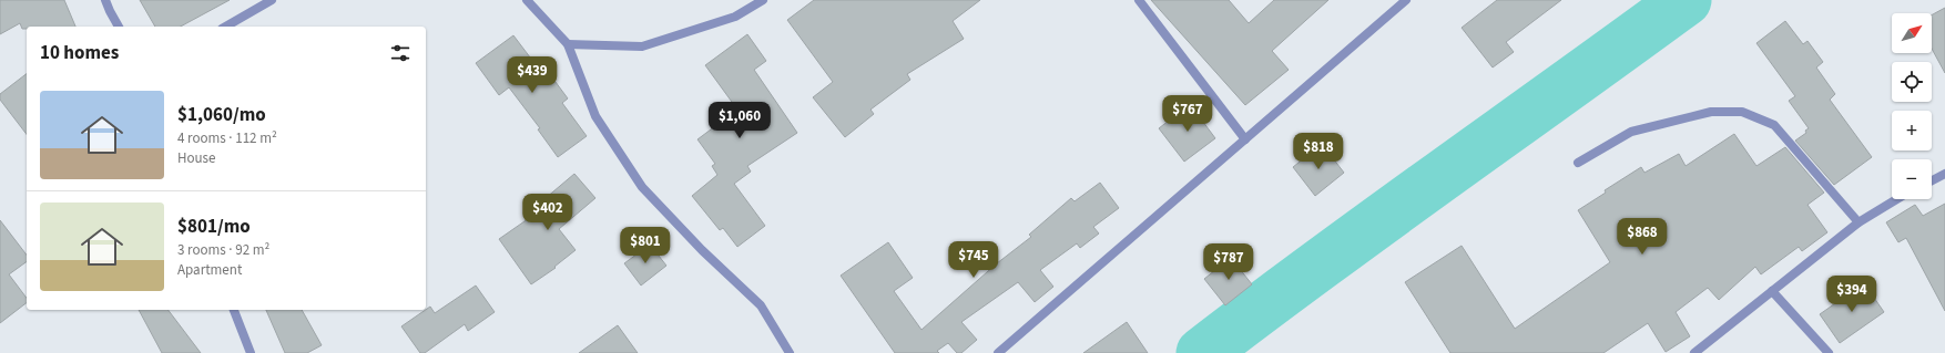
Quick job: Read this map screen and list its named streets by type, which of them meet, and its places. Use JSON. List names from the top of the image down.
{
  "north": "top right",
  "page": {
    "map_buttons": ["+", "−"],
    "heading": "10 homes",
    "price": [
      "$439",
      "$767",
      "$1,060",
      "$818",
      "$402",
      "$868",
      "$801",
      "$745",
      "$787",
      "$394"
    ],
    "list": [
      {
        "name": "$1,060/mo",
        "note": "4 rooms · 112 m² · House"
      },
      {
        "name": "$801/mo",
        "note": "3 rooms · 92 m² · Apartment"
      }
    ]
  }
}
